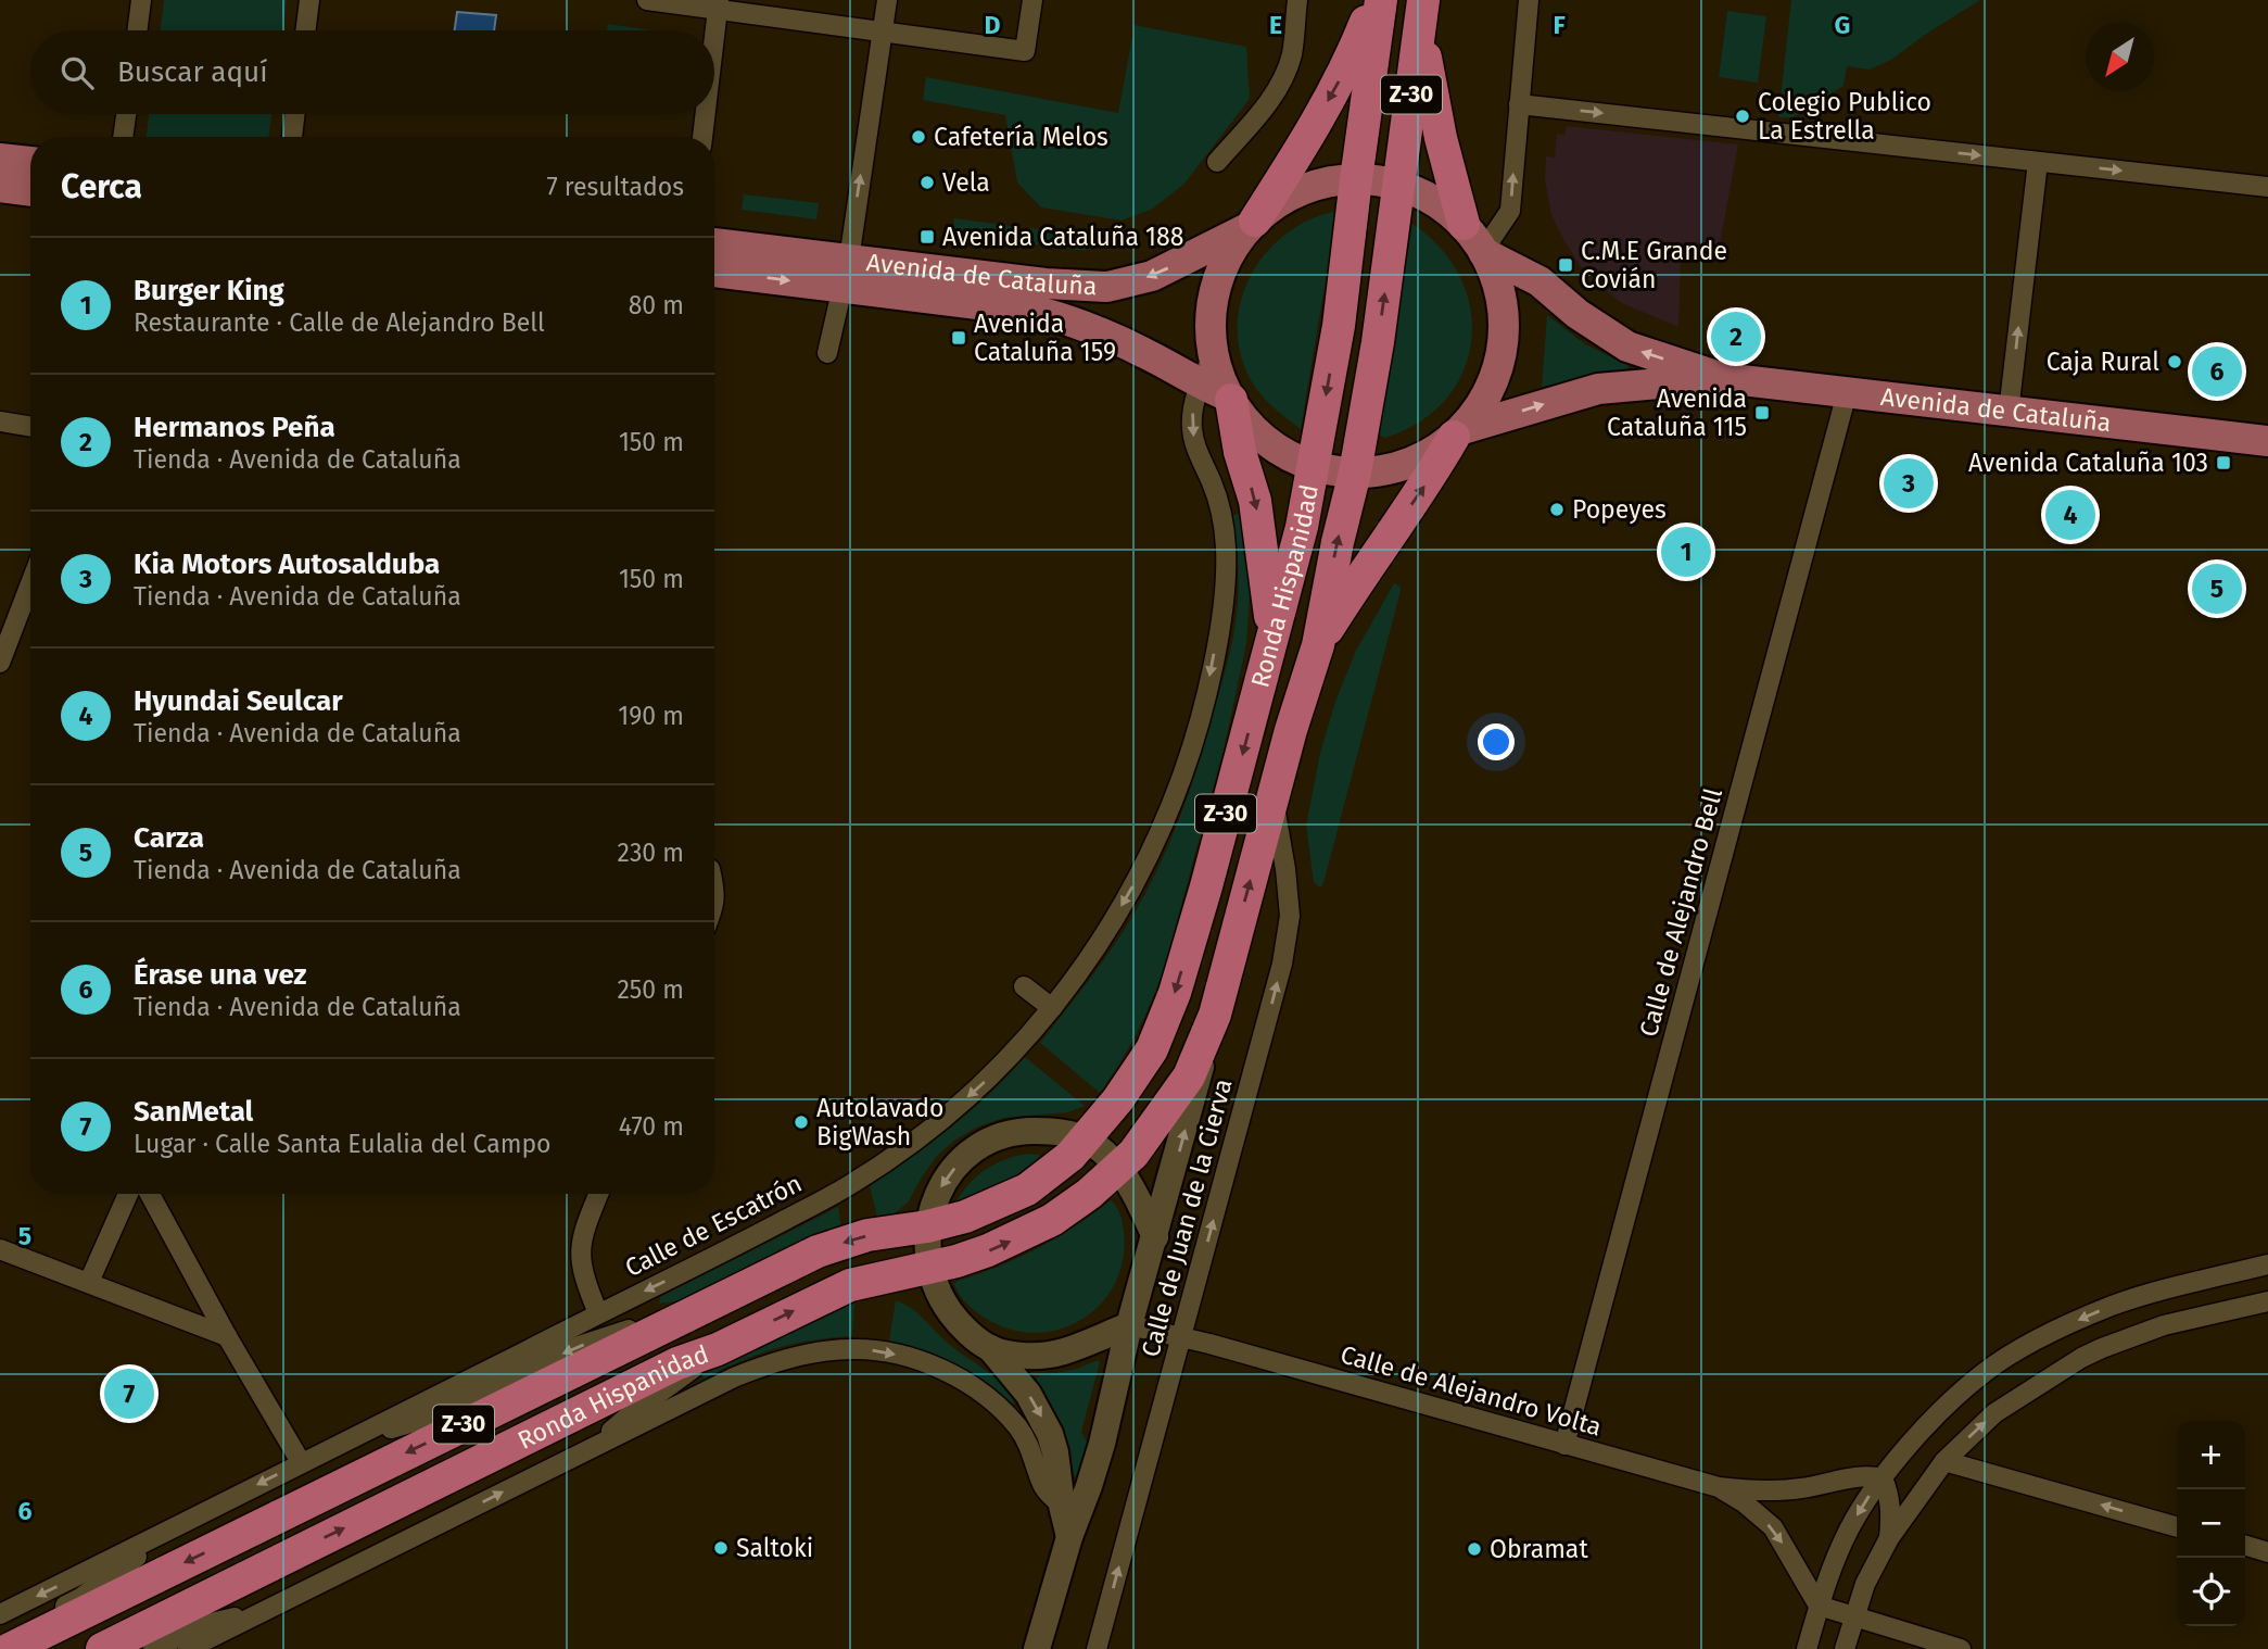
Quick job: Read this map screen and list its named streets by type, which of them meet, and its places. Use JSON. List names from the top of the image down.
{
  "streets": {
    "highway": ["Z-30", "Ronda Hispanidad"],
    "main road": ["Avenida de Cataluña"],
    "street": [
      "Calle de Alejandro Bell",
      "Calle de Juan de la Cierva",
      "Calle de Escatrón",
      "Calle de Alejandro Volta"
    ]
  },
  "crossings": [
    ["Avenida de Cataluña", "Ronda Hispanidad"],
    ["Avenida de Cataluña", "Calle de Alejandro Bell"],
    ["Avenida de Cataluña", "Calle de Escatrón"],
    ["Ronda Hispanidad", "Calle de Juan de la Cierva"],
    ["Ronda Hispanidad", "Calle de Escatrón"],
    ["Ronda Hispanidad", "Calle de Alejandro Volta"],
    ["Calle de Alejandro Bell", "Calle de Alejandro Volta"],
    ["Calle de Juan de la Cierva", "Calle de Alejandro Volta"]
  ],
  "one_way": ["Calle de Juan de la Cierva"],
  "places": {
    "other": [
      "Colegio Publico La Estrella",
      "Cafetería Melos",
      "Vela",
      "Caja Rural",
      "Popeyes",
      "Autolavado BigWash",
      "Saltoki",
      "Obramat"
    ],
    "transit": [
      "Avenida Cataluña 188",
      "C.M.E Grande Covián",
      "Avenida Cataluña 159",
      "Avenida Cataluña 115",
      "Avenida Cataluña 103"
    ]
  },
  "north": "bottom left",
  "page": {
    "search": "Buscar aquí",
    "heading": ["Cerca", "7 resultados"],
    "list": [
      {
        "mark": "1",
        "name": "Burger King",
        "note": "Restaurante · Calle de Alejandro Bell",
        "value": "80 m"
      },
      {
        "mark": "2",
        "name": "Hermanos Peña",
        "note": "Tienda · Avenida de Cataluña",
        "value": "150 m"
      },
      {
        "mark": "3",
        "name": "Kia Motors Autosalduba",
        "note": "Tienda · Avenida de Cataluña",
        "value": "150 m"
      },
      {
        "mark": "4",
        "name": "Hyundai Seulcar",
        "note": "Tienda · Avenida de Cataluña",
        "value": "190 m"
      },
      {
        "mark": "5",
        "name": "Carza",
        "note": "Tienda · Avenida de Cataluña",
        "value": "230 m"
      },
      {
        "mark": "6",
        "name": "Érase una vez",
        "note": "Tienda · Avenida de Cataluña",
        "value": "250 m"
      },
      {
        "mark": "7",
        "name": "SanMetal",
        "note": "Lugar · Calle Santa Eulalia del Campo",
        "value": "470 m"
      }
    ],
    "pins": [
      "2",
      "6",
      "3",
      "4",
      "1",
      "5",
      "7"
    ],
    "map_buttons": ["+", "−"]
  },
  "grid": {
    "columns": [
      "D",
      "E",
      "F",
      "G"
    ],
    "rows": ["5", "6"]
  }
}
